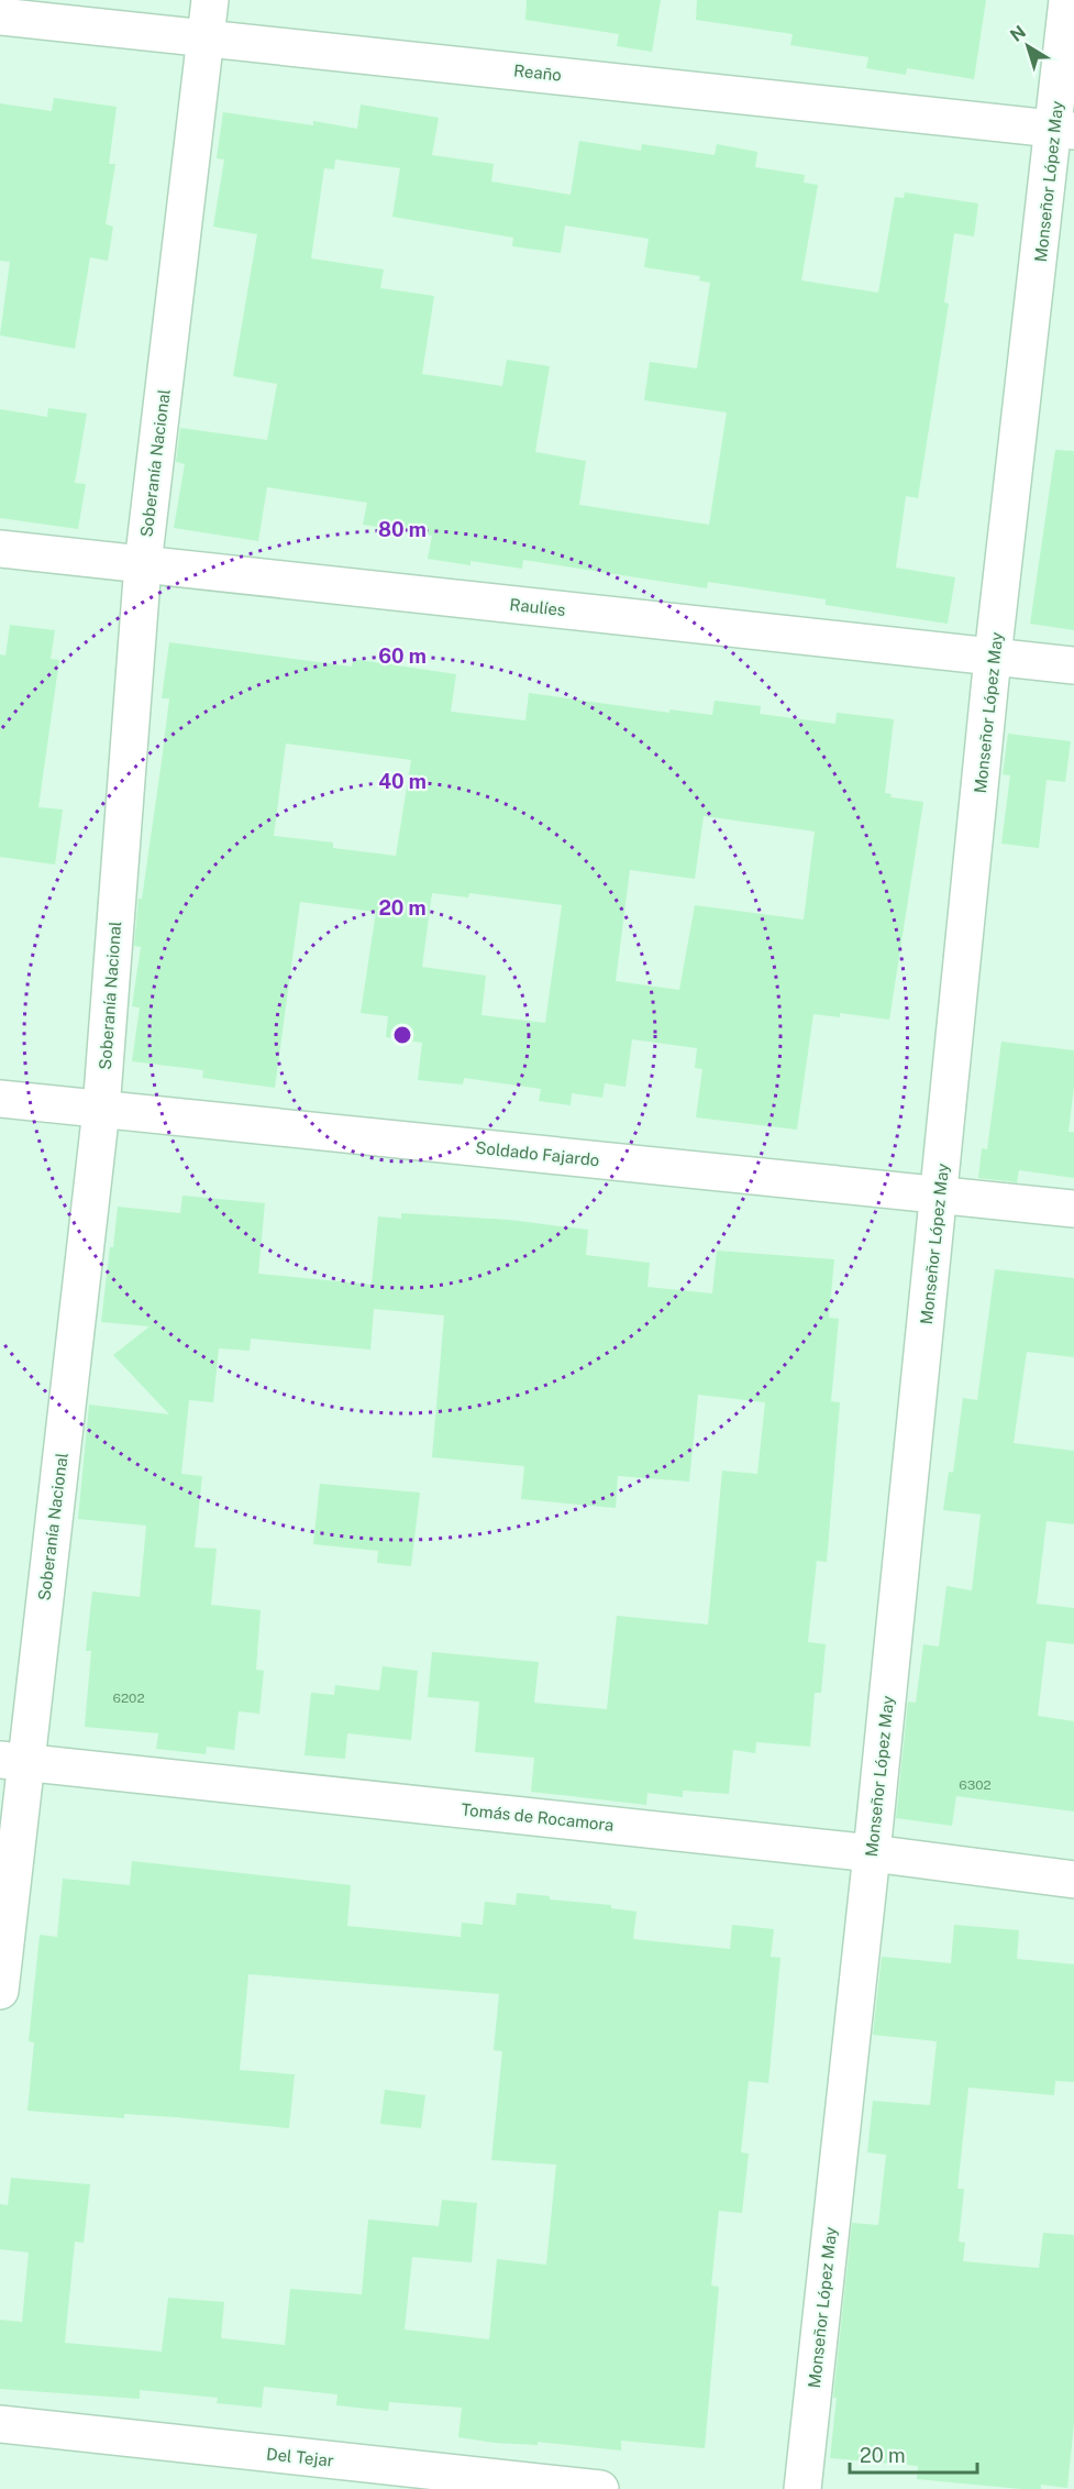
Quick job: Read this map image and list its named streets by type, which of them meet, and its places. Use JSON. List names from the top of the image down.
{
  "streets": {
    "street": [
      "Reaño",
      "Monseñor López May",
      "Soberanía Nacional",
      "Raulíes",
      "Soldado Fajardo",
      "Tomás de Rocamora",
      "Del Tejar"
    ]
  },
  "crossings": [
    ["Reaño", "Monseñor López May"],
    ["Reaño", "Soberanía Nacional"],
    ["Monseñor López May", "Raulíes"],
    ["Monseñor López May", "Soldado Fajardo"],
    ["Monseñor López May", "Tomás de Rocamora"],
    ["Soberanía Nacional", "Raulíes"],
    ["Soberanía Nacional", "Soldado Fajardo"],
    ["Soberanía Nacional", "Tomás de Rocamora"]
  ],
  "house_numbers": ["6202", "6302"],
  "scale_bar": "20 m",
  "north": "top left",
  "rings": [
    "80 m",
    "60 m",
    "40 m",
    "20 m"
  ]
}
